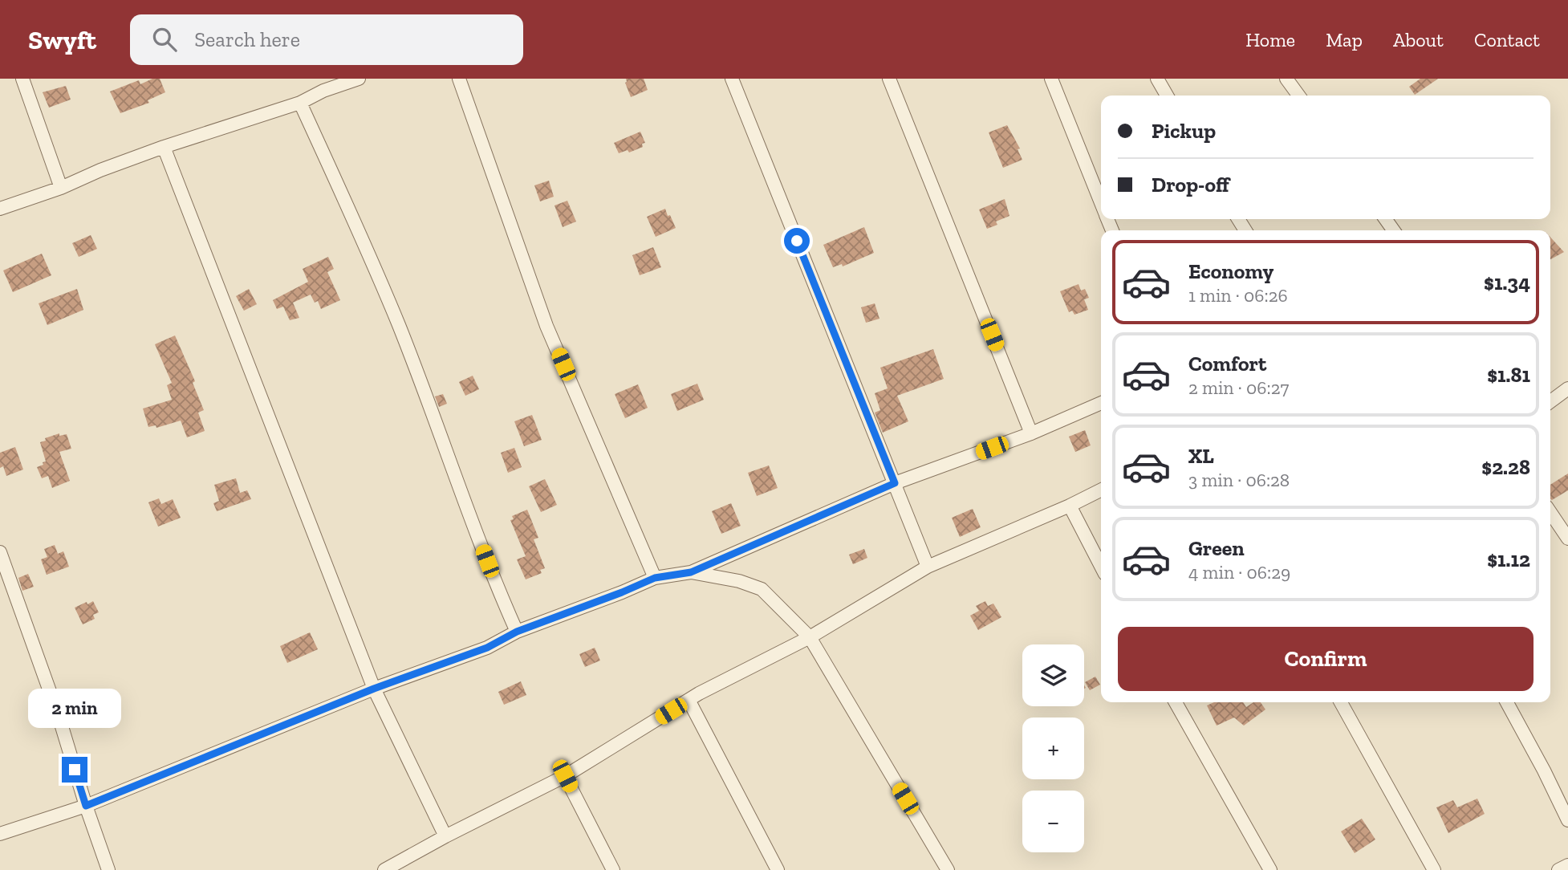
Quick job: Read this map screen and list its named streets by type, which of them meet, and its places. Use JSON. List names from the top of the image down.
{
  "page": {
    "header": "Swyft",
    "search": "Search here",
    "nav": [
      "Home",
      "Map",
      "About",
      "Contact"
    ],
    "banner": ["Pickup", "Drop-off"],
    "list": [
      {
        "name": "Economy",
        "note": "1 min · 06:26",
        "value": "$1.34"
      },
      {
        "name": "Comfort",
        "note": "2 min · 06:27",
        "value": "$1.81"
      },
      {
        "name": "XL",
        "note": "3 min · 06:28",
        "value": "$2.28"
      },
      {
        "name": "Green",
        "note": "4 min · 06:29",
        "value": "$1.12"
      }
    ],
    "buttons": "Confirm",
    "map_buttons": ["+", "−"],
    "bubble": "2 min"
  }
}
